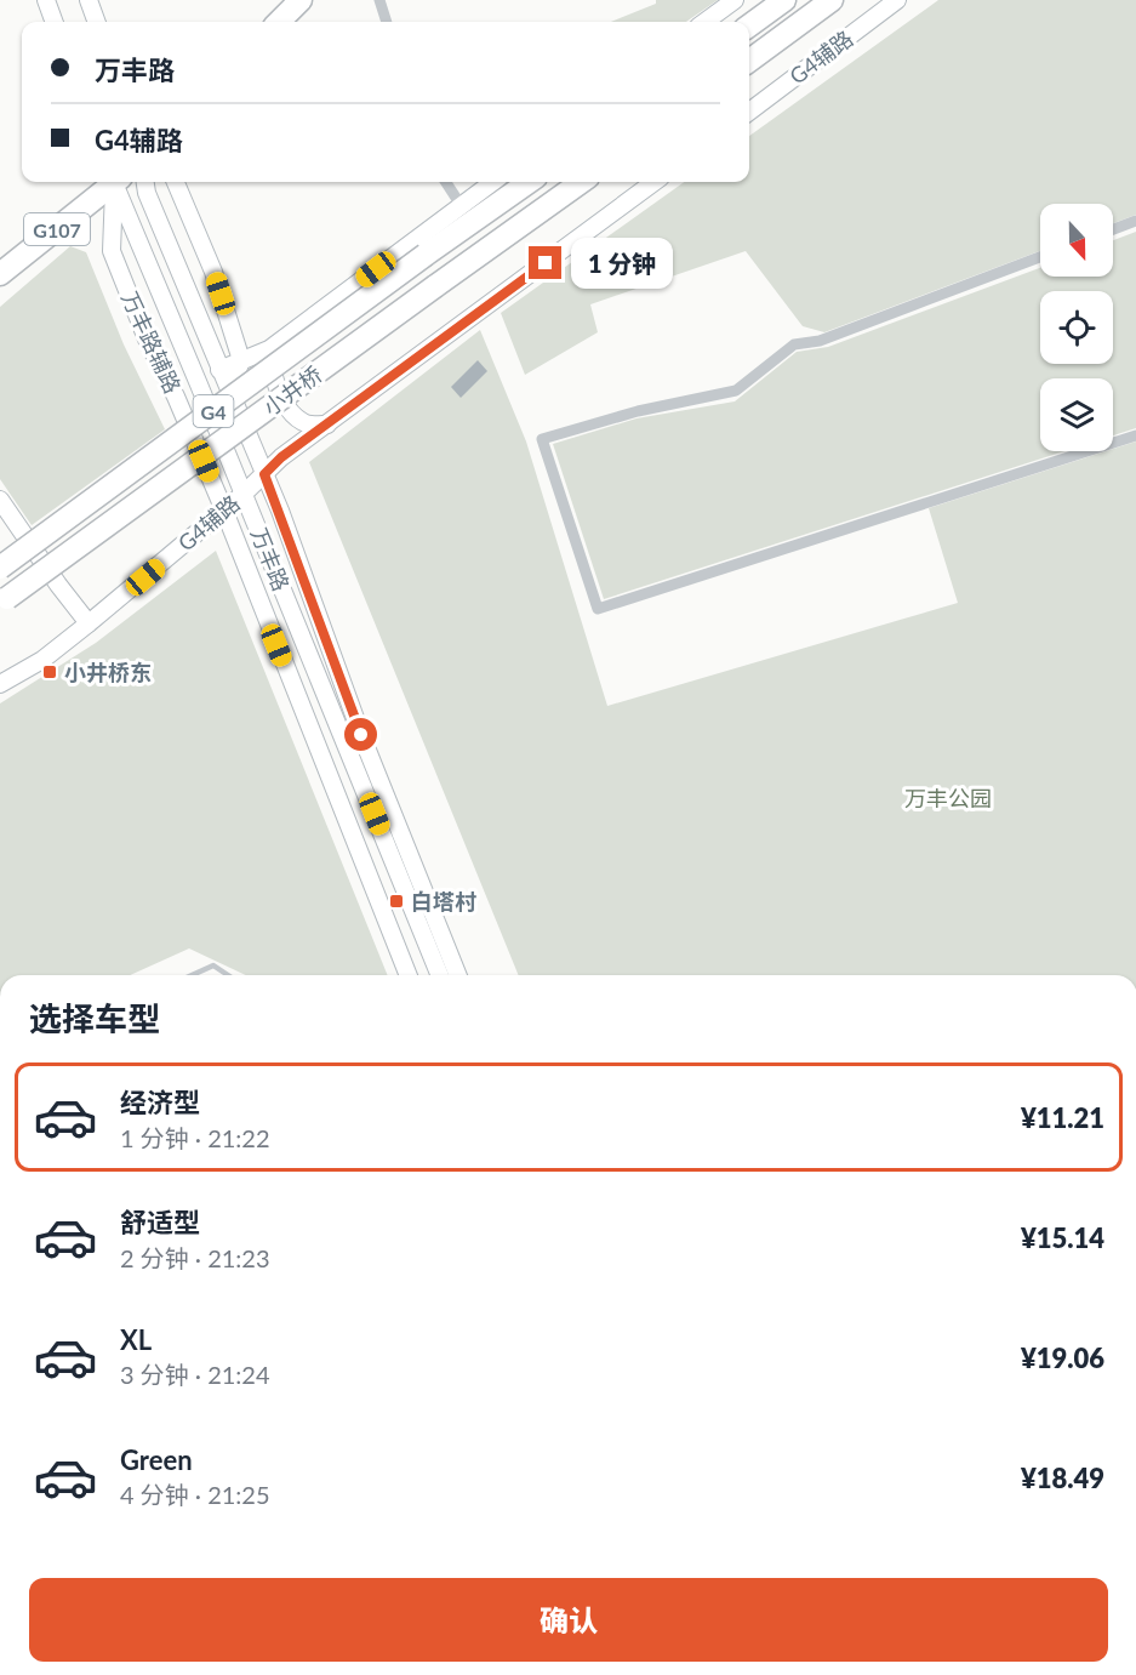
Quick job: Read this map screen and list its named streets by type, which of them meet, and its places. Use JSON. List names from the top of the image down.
{
  "streets": {
    "highway": ["G107", "小井桥", "G4"],
    "street": ["G4辅路", "万丰路辅路", "万丰路"]
  },
  "crossings": [
    ["G4辅路", "万丰路辅路"],
    ["G4辅路", "万丰路"]
  ],
  "parks": ["万丰公园"],
  "places": {
    "transit": ["小井桥东", "白塔村"]
  },
  "north": "bottom",
  "page": {
    "banner": ["万丰路", "G4辅路"],
    "bubble": "1 分钟",
    "heading": "选择车型",
    "list": [
      {
        "name": "经济型",
        "note": "1 分钟 · 21:22",
        "value": "¥11.21"
      },
      {
        "name": "舒适型",
        "note": "2 分钟 · 21:23",
        "value": "¥15.14"
      },
      {
        "name": "XL",
        "note": "3 分钟 · 21:24",
        "value": "¥19.06"
      },
      {
        "name": "Green",
        "note": "4 分钟 · 21:25",
        "value": "¥18.49"
      }
    ],
    "buttons": "确认"
  }
}
